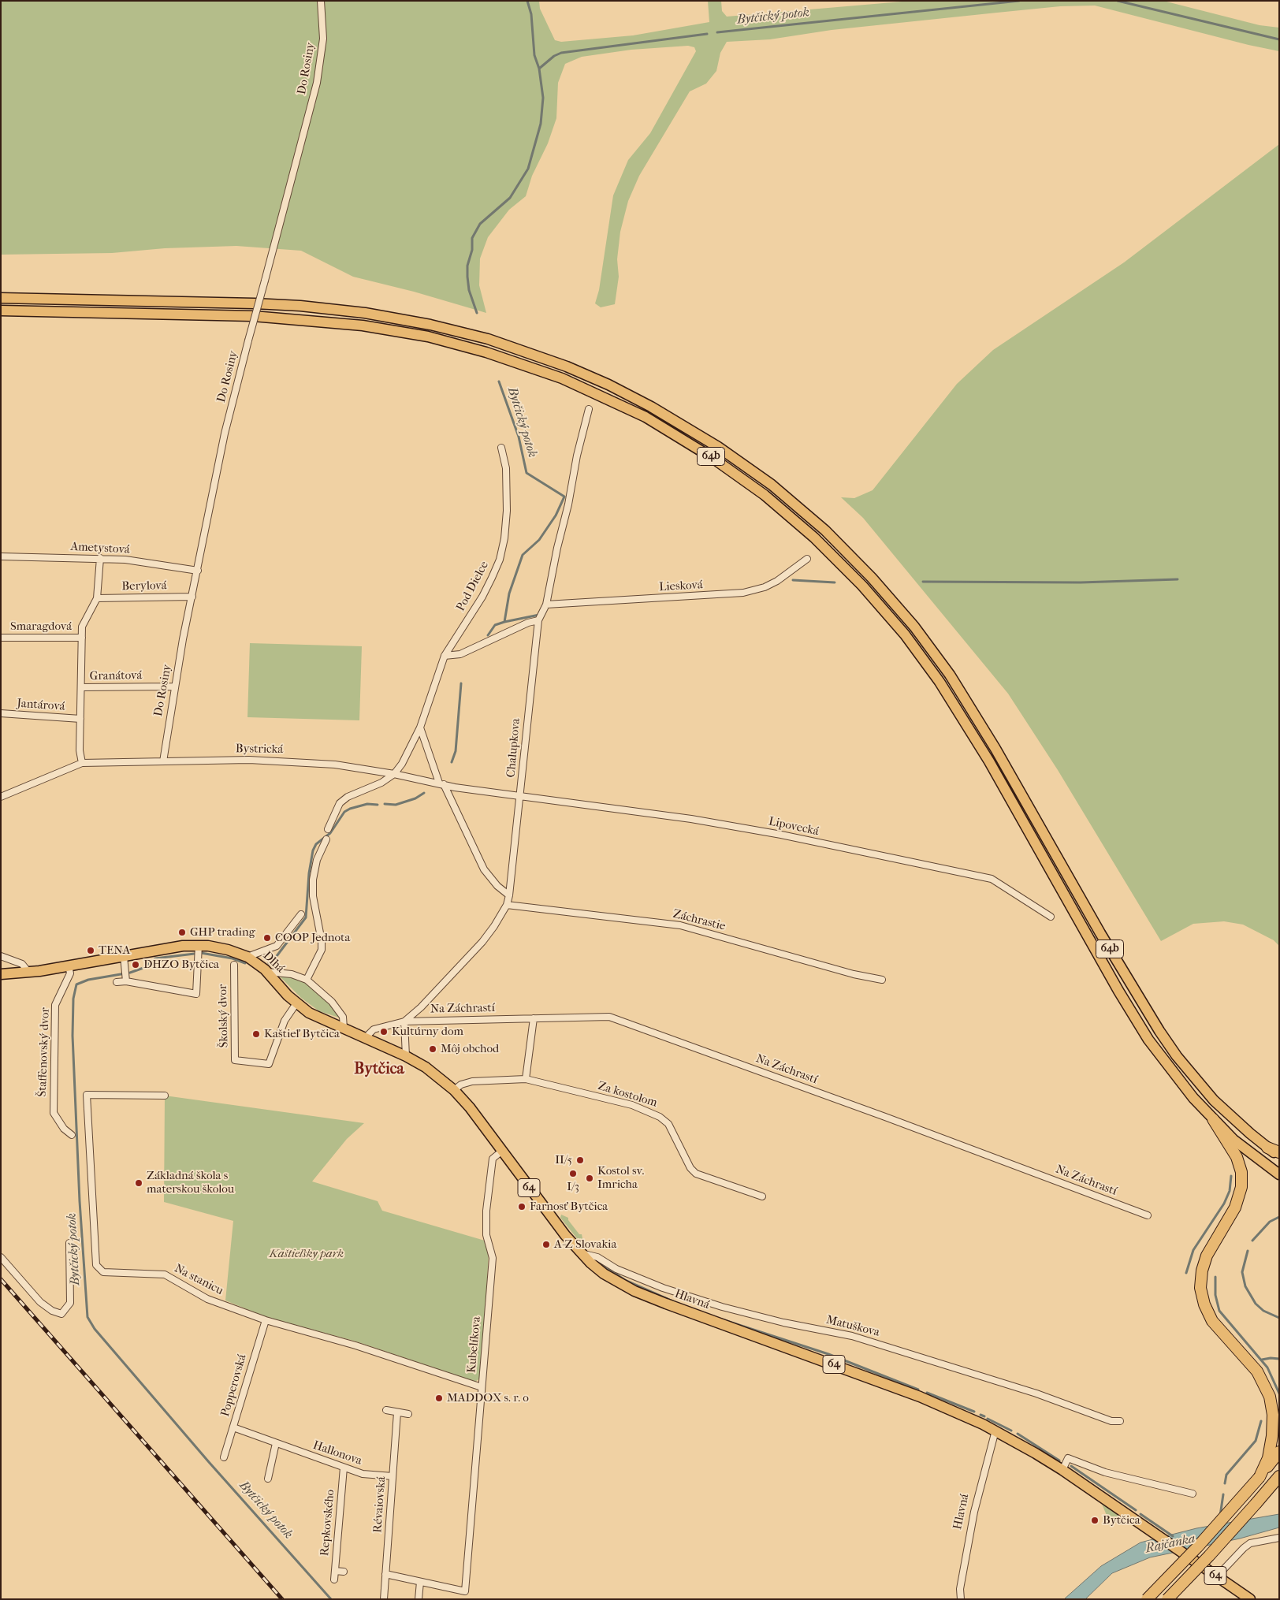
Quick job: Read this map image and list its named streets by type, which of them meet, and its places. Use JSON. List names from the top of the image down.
{
  "streets": {
    "main road": [
      "64b",
      "Dlhá",
      "64",
      "Hlavná"
    ],
    "street": [
      "Do Rosiny",
      "Ametystová",
      "Berylová",
      "Pod Dielce",
      "Liesková",
      "Smaragdová",
      "Granátová",
      "Jantárová",
      "Chalupkova",
      "Bystrická",
      "Lipovecká",
      "Záchrastie",
      "Na Záchrastí",
      "Školský dvor",
      "Štaffenovský dvor",
      "Za kostolom",
      "Na stanicu",
      "Matuškova",
      "Kubelíkova",
      "Popperovská",
      "Hallonova",
      "Révaiovská",
      "Repkovského"
    ]
  },
  "crossings": [
    ["Do Rosiny", "Ametystová"],
    ["Do Rosiny", "Berylová"],
    ["Do Rosiny", "Granátová"],
    ["Do Rosiny", "Bystrická"],
    ["Pod Dielce", "Bystrická"],
    ["Liesková", "Chalupkova"],
    ["Chalupkova", "Bystrická"],
    ["Chalupkova", "Lipovecká"],
    ["Chalupkova", "Záchrastie"],
    ["Chalupkova", "Na Záchrastí"],
    ["Bystrická", "Lipovecká"],
    ["Dlhá", "Školský dvor"],
    ["Dlhá", "Štaffenovský dvor"],
    ["Dlhá", "Za kostolom"],
    ["Dlhá", "Hlavná"],
    ["Za kostolom", "Hlavná"],
    ["64", "Hlavná"],
    ["Na stanicu", "Kubelíkova"],
    ["Na stanicu", "Popperovská"],
    ["Hlavná", "Matuškova"],
    ["Hlavná", "Kubelíkova"],
    ["Popperovská", "Hallonova"],
    ["Hallonova", "Révaiovská"],
    ["Hallonova", "Repkovského"]
  ],
  "districts": ["Bytčica"],
  "water": ["Bytčický potok", "Rajčanka"],
  "parks": ["Kaštieľsky park"],
  "places": [
    "GHP trading",
    "COOP Jednota",
    "TENA",
    "DHZO Bytčica",
    "Kultúrny dom",
    "Kaštieľ Bytčica",
    "Môj obchod",
    "II/5",
    "I/3",
    "Kostol sv. Imricha",
    "Základná škola s materskou školou",
    "Farnosť Bytčica",
    "A-Z Slovakia",
    "MADDOX s. r. o",
    "Bytčica"
  ]
}
